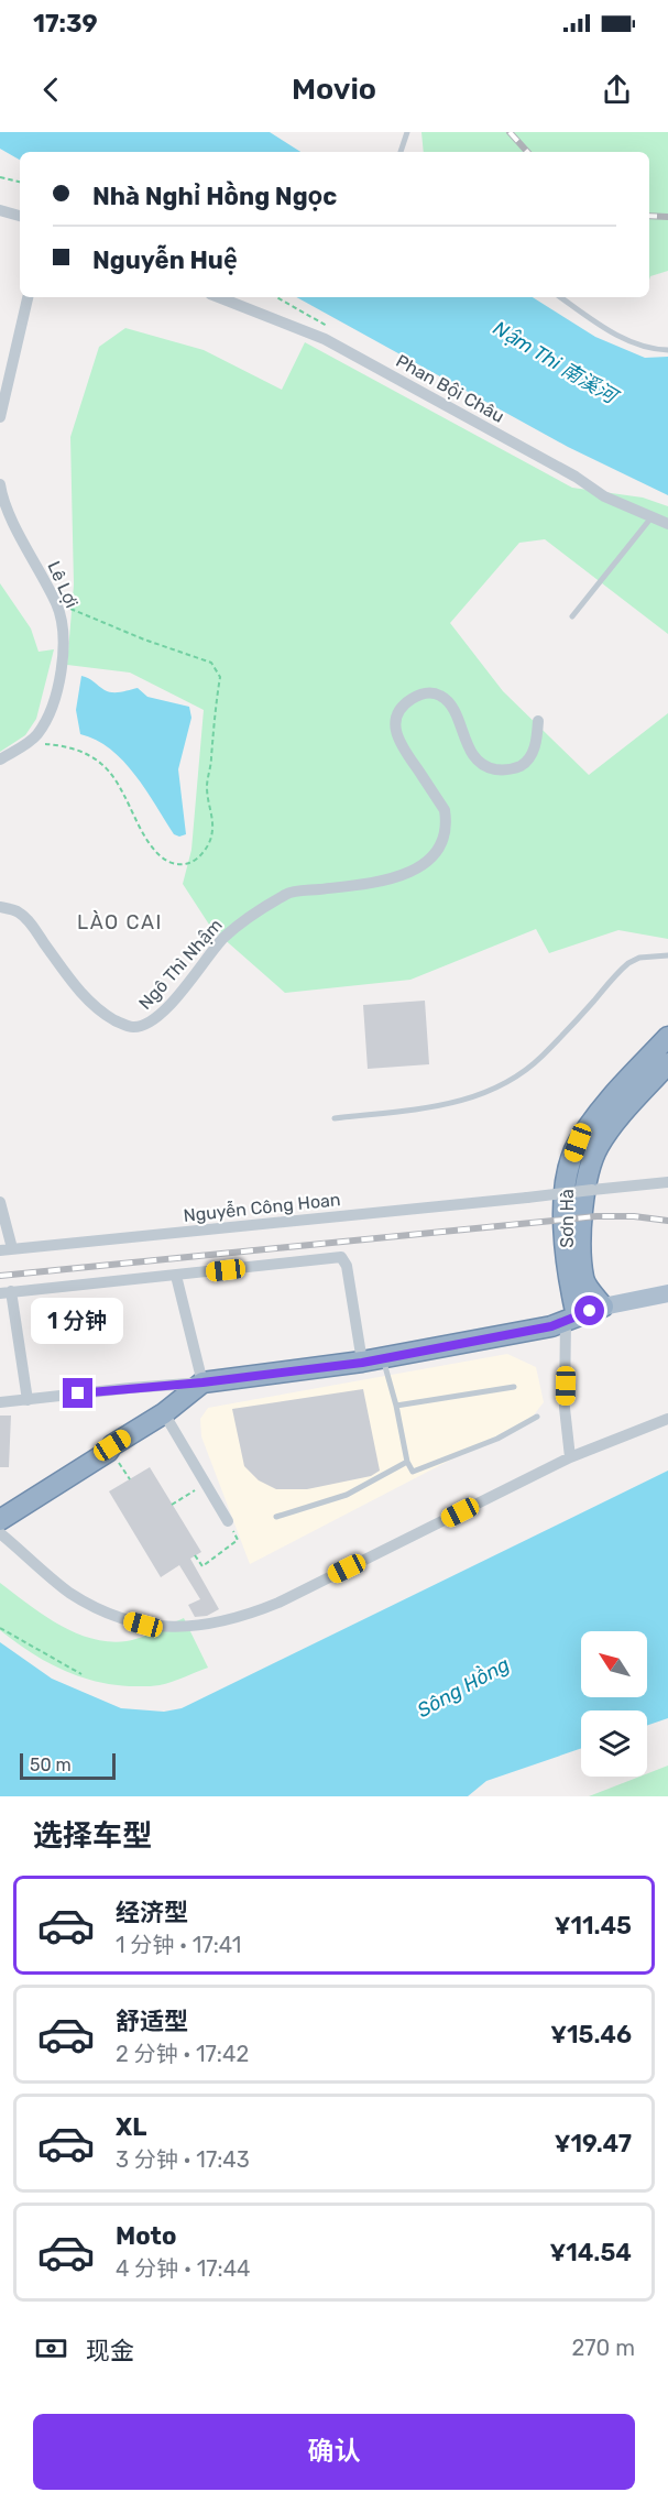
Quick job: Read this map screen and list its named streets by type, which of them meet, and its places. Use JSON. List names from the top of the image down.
{
  "streets": {
    "highway": ["Sơn Hà"],
    "street": [
      "Phan Bội Châu",
      "Lê Lợi",
      "Ngô Thì Nhậm",
      "Nguyễn Công Hoan"
    ]
  },
  "districts": ["LÀO CAI"],
  "water": ["Nậm Thi 南溪河", "Sông Hồng"],
  "scale_bar": "50 m",
  "north": "top left",
  "page": {
    "status": "17:39",
    "header": "Movio",
    "banner": ["Nhà Nghỉ Hồng Ngọc", "Nguyễn Huệ"],
    "bubble": "1 分钟",
    "scale": "50 m",
    "heading": "选择车型",
    "list": [
      {
        "name": "经济型",
        "note": "1 分钟 · 17:41",
        "value": "¥11.45"
      },
      {
        "name": "舒适型",
        "note": "2 分钟 · 17:42",
        "value": "¥15.46"
      },
      {
        "name": "XL",
        "note": "3 分钟 · 17:43",
        "value": "¥19.47"
      },
      {
        "name": "Moto",
        "note": "4 分钟 · 17:44",
        "value": "¥14.54"
      }
    ],
    "pay": ["现金", "270 m"],
    "buttons": "确认"
  }
}
